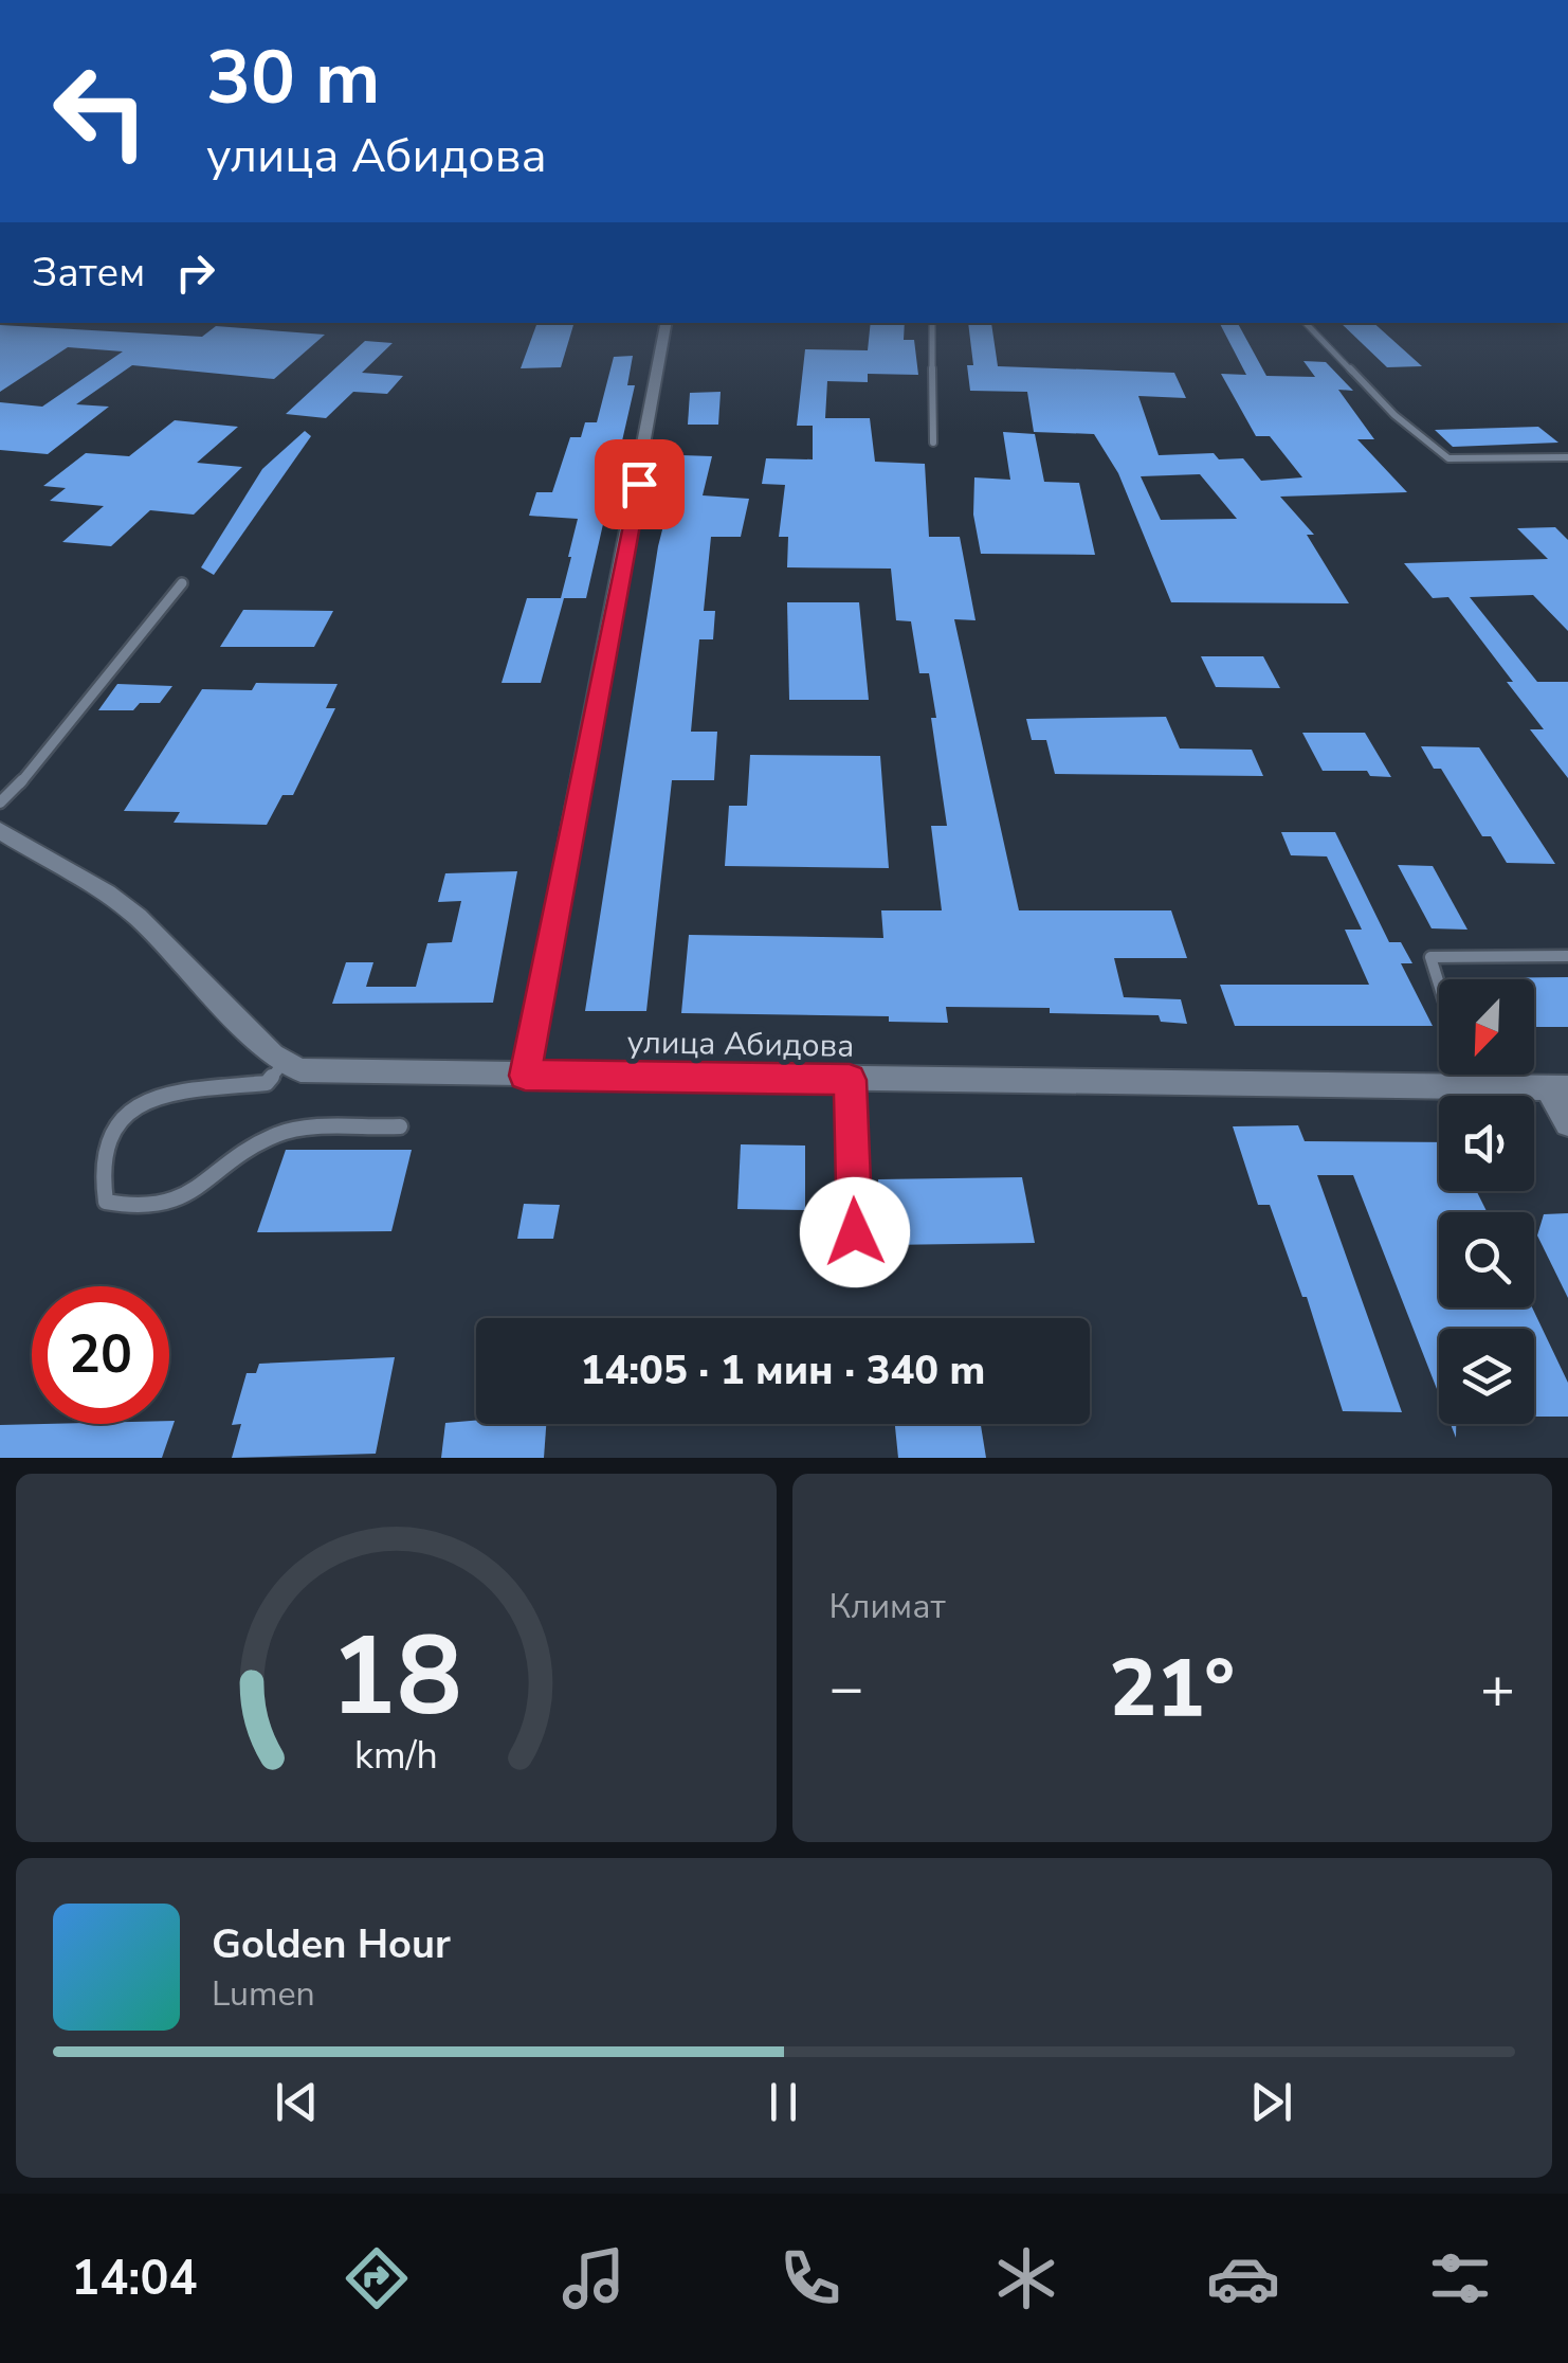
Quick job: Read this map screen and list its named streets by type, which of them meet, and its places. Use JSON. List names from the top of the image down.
{
  "streets": {
    "street": ["улица Абидова"]
  },
  "north": "bottom left",
  "page": {
    "turn": ["30 m", "улица Абидова"],
    "then": "Затем",
    "limit": "20",
    "trip": "14:05 · 1 мин · 340 m",
    "tile": "Климат",
    "heat": ["−", "21°", "+"],
    "song": ["Golden Hour", "Lumen"],
    "tabs": "14:04",
    "gauge": ["18", "km/h"]
  }
}
